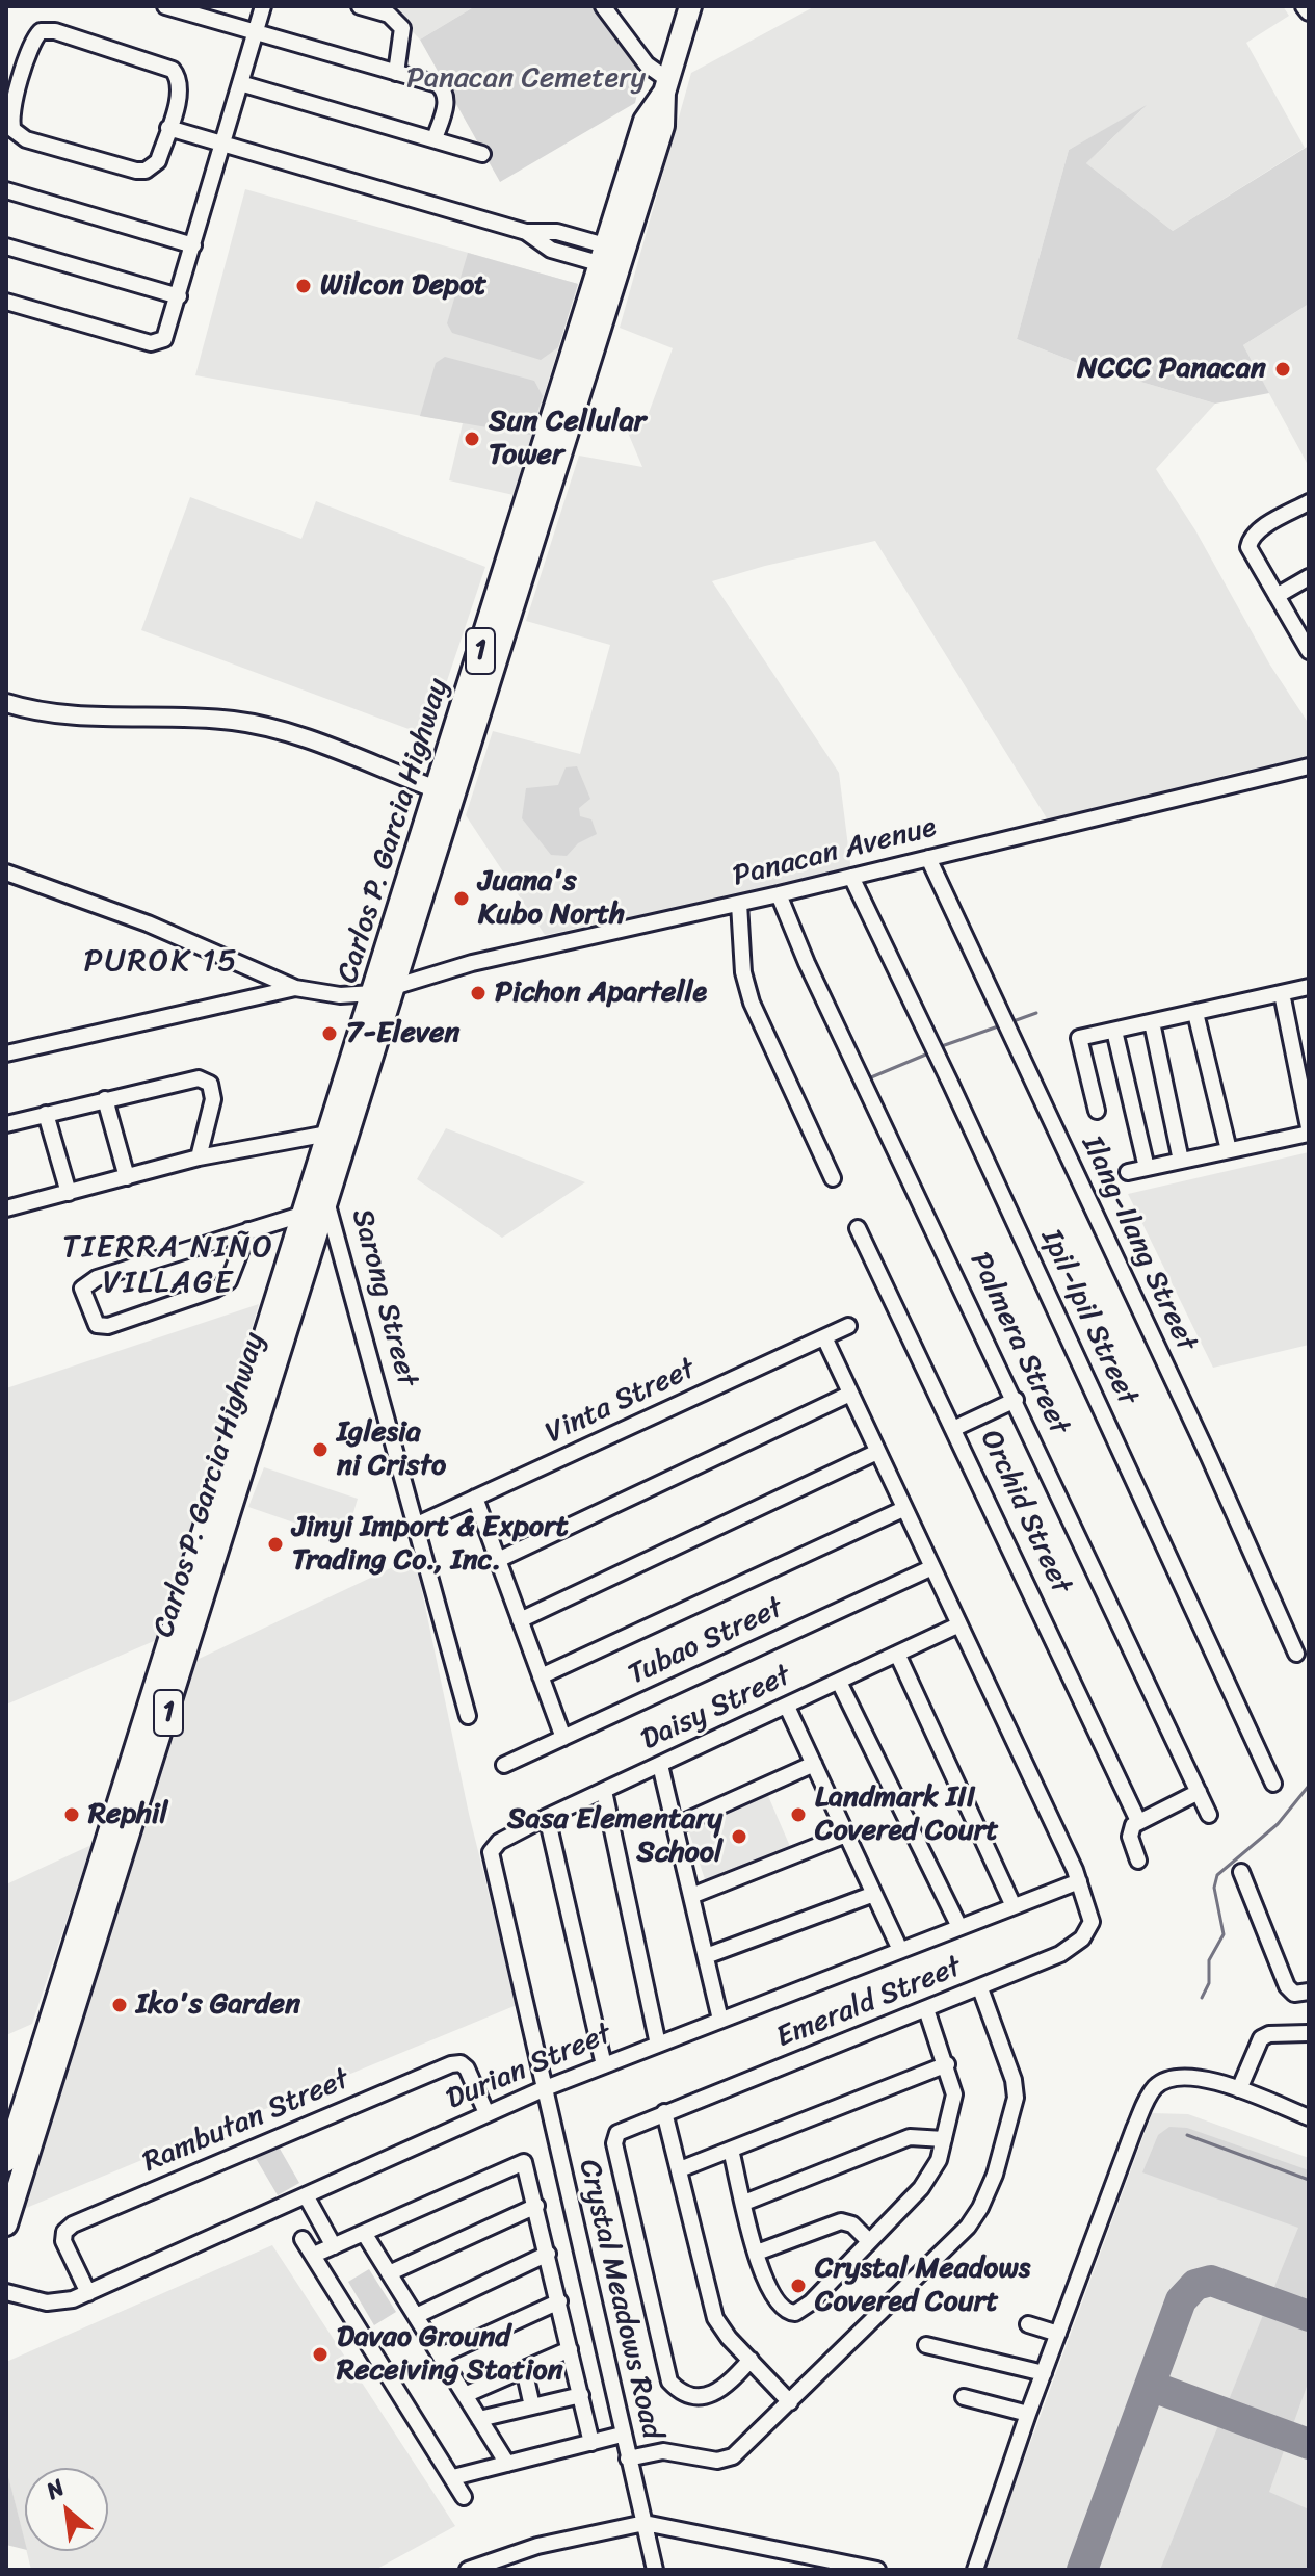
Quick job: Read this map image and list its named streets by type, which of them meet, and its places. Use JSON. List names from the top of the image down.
{
  "streets": {
    "highway": ["1", "Carlos P. Garcia Highway"],
    "street": [
      "Panacan Avenue",
      "Ilang-Ilang Street",
      "Sarong Street",
      "Ipil-Ipil Street",
      "Palmera Street",
      "Vinta Street",
      "Orchid Street",
      "Tubao Street",
      "Daisy Street",
      "Emerald Street",
      "Durian Street",
      "Rambutan Street",
      "Crystal Meadows Road"
    ]
  },
  "crossings": [
    ["Carlos P. Garcia Highway", "Panacan Avenue"],
    ["Carlos P. Garcia Highway", "Sarong Street"],
    ["Panacan Avenue", "Ilang-Ilang Street"],
    ["Panacan Avenue", "Ipil-Ipil Street"],
    ["Panacan Avenue", "Palmera Street"],
    ["Sarong Street", "Vinta Street"],
    ["Vinta Street", "Emerald Street"],
    ["Tubao Street", "Emerald Street"],
    ["Daisy Street", "Emerald Street"],
    ["Daisy Street", "Crystal Meadows Road"],
    ["Emerald Street", "Durian Street"],
    ["Durian Street", "Rambutan Street"],
    ["Durian Street", "Crystal Meadows Road"]
  ],
  "districts": ["PUROK 15", "TIERRA NIÑO VILLAGE"],
  "parks": ["Panacan Cemetery"],
  "places": [
    "Wilcon Depot",
    "NCCC Panacan",
    "Sun Cellular Tower",
    "Juana's Kubo North",
    "Pichon Apartelle",
    "7-Eleven",
    "Iglesia ni Cristo",
    "Jinyi Import & Export Trading Co., Inc.",
    "Rephil",
    "Landmark III Covered Court",
    "Sasa Elementary School",
    "Iko's Garden",
    "Crystal Meadows Covered Court",
    "Davao Ground Receiving Station"
  ],
  "north": "top left"
}
